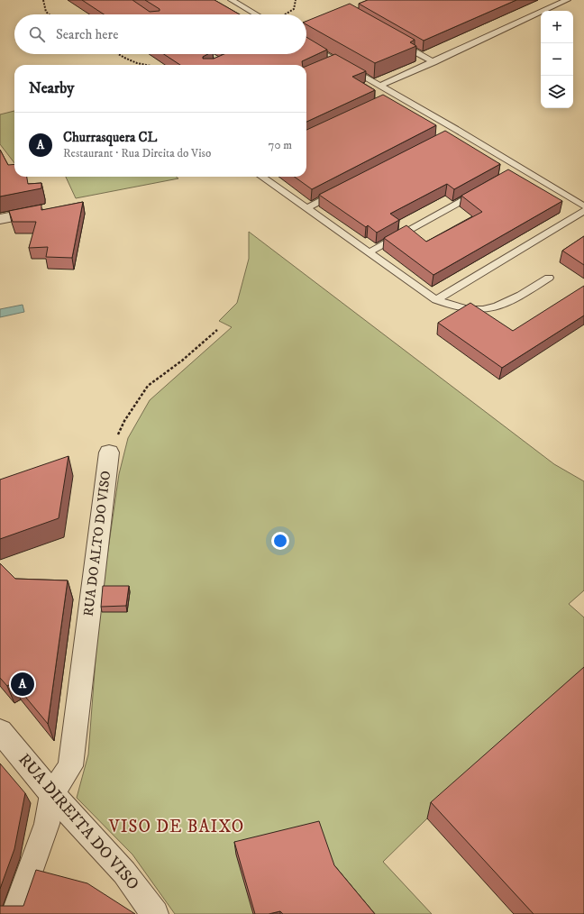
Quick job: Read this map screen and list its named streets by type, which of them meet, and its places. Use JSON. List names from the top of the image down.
{
  "streets": {
    "street": ["RUA DO ALTO DO VISO", "RUA DIREITA DO VISO"]
  },
  "crossings": [
    ["RUA DO ALTO DO VISO", "RUA DIREITA DO VISO"]
  ],
  "districts": ["VISO DE BAIXO"],
  "page": {
    "map_buttons": ["+", "−"],
    "search": "Search here",
    "heading": "Nearby",
    "list": [
      {
        "mark": "A",
        "name": "Churrasquera CL",
        "note": "Restaurant · Rua Direita do Viso",
        "value": "70 m"
      }
    ],
    "pins": "A"
  }
}
